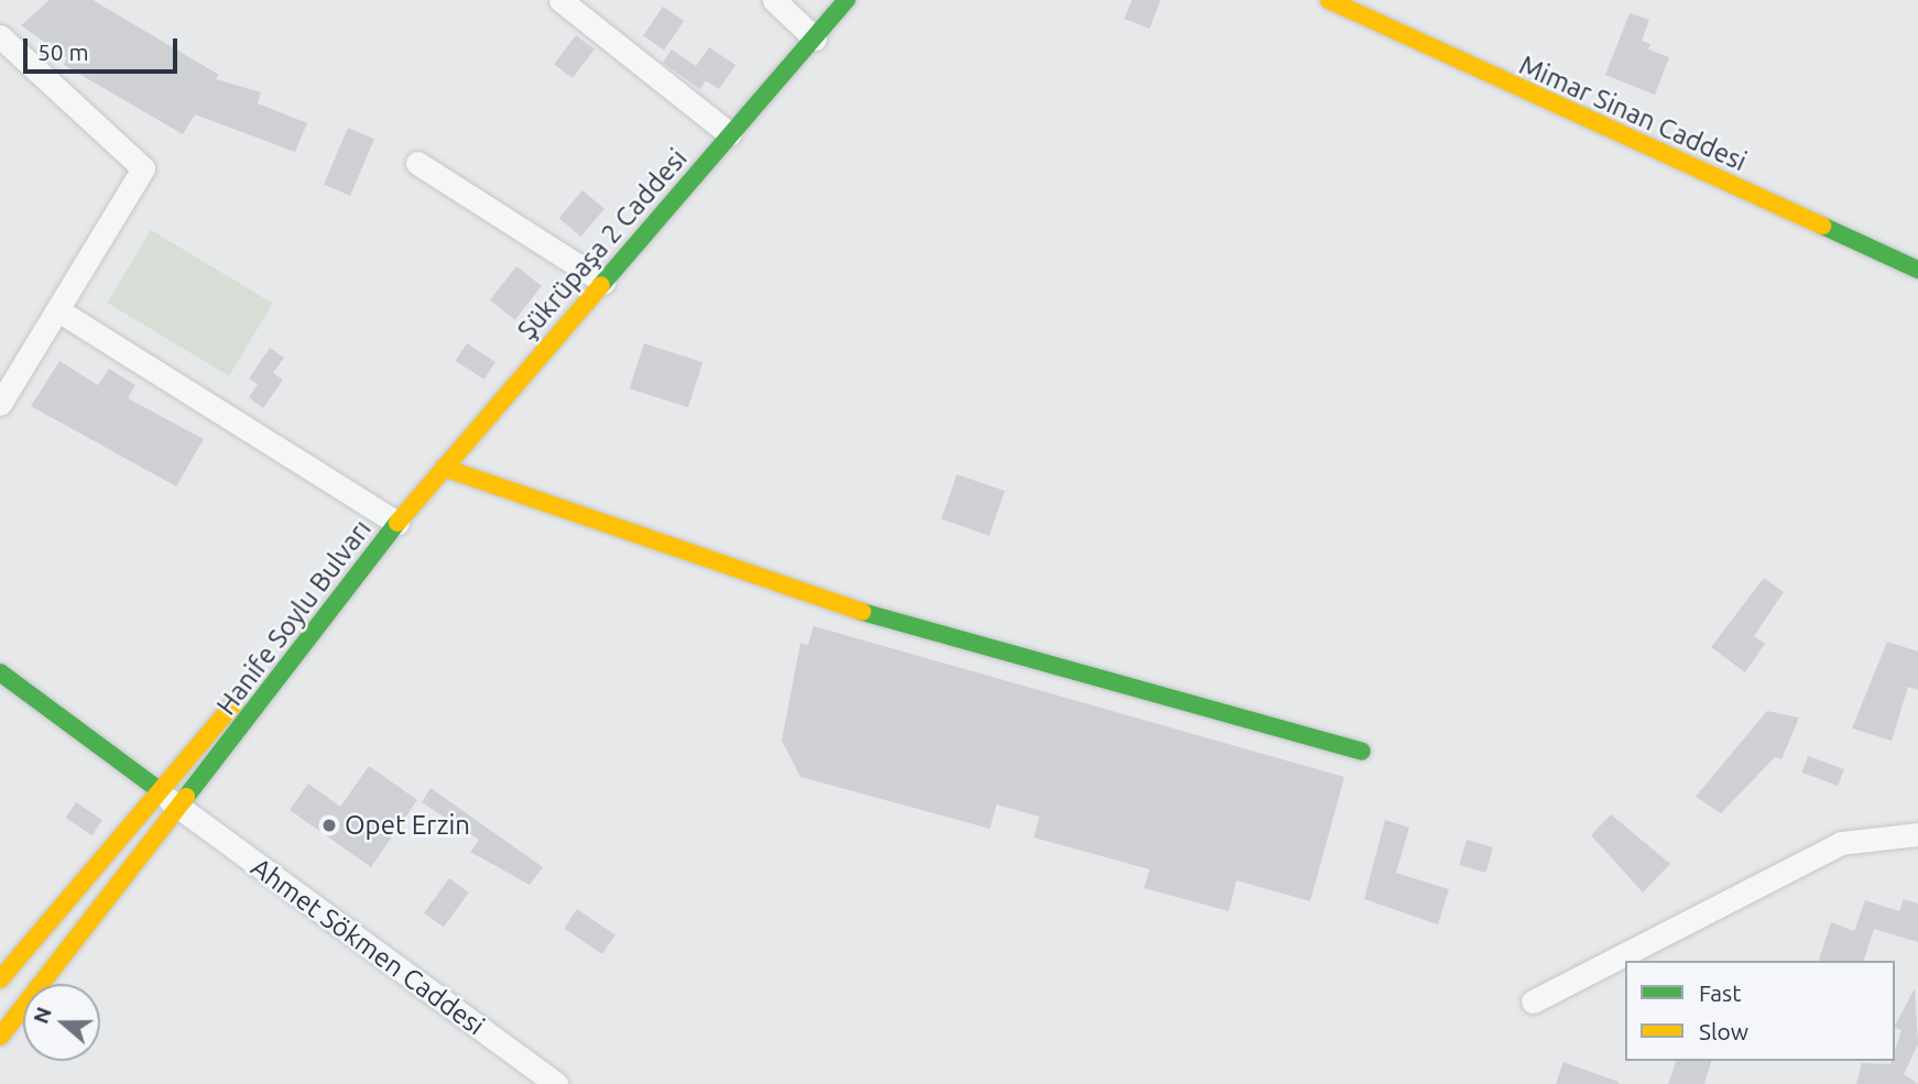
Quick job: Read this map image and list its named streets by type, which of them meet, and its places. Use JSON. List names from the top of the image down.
{
  "streets": {
    "main road": ["Mimar Sinan Caddesi", "Şükrüpaşa 2 Caddesi", "Hanife Soylu Bulvarı"],
    "street": ["Ahmet Sökmen Caddesi"]
  },
  "crossings": [
    ["Şükrüpaşa 2 Caddesi", "Hanife Soylu Bulvarı"],
    ["Hanife Soylu Bulvarı", "Ahmet Sökmen Caddesi"]
  ],
  "places": ["Opet Erzin"],
  "legend": ["Fast", "Slow"],
  "scale_bar": "50 m",
  "north": "left"
}
